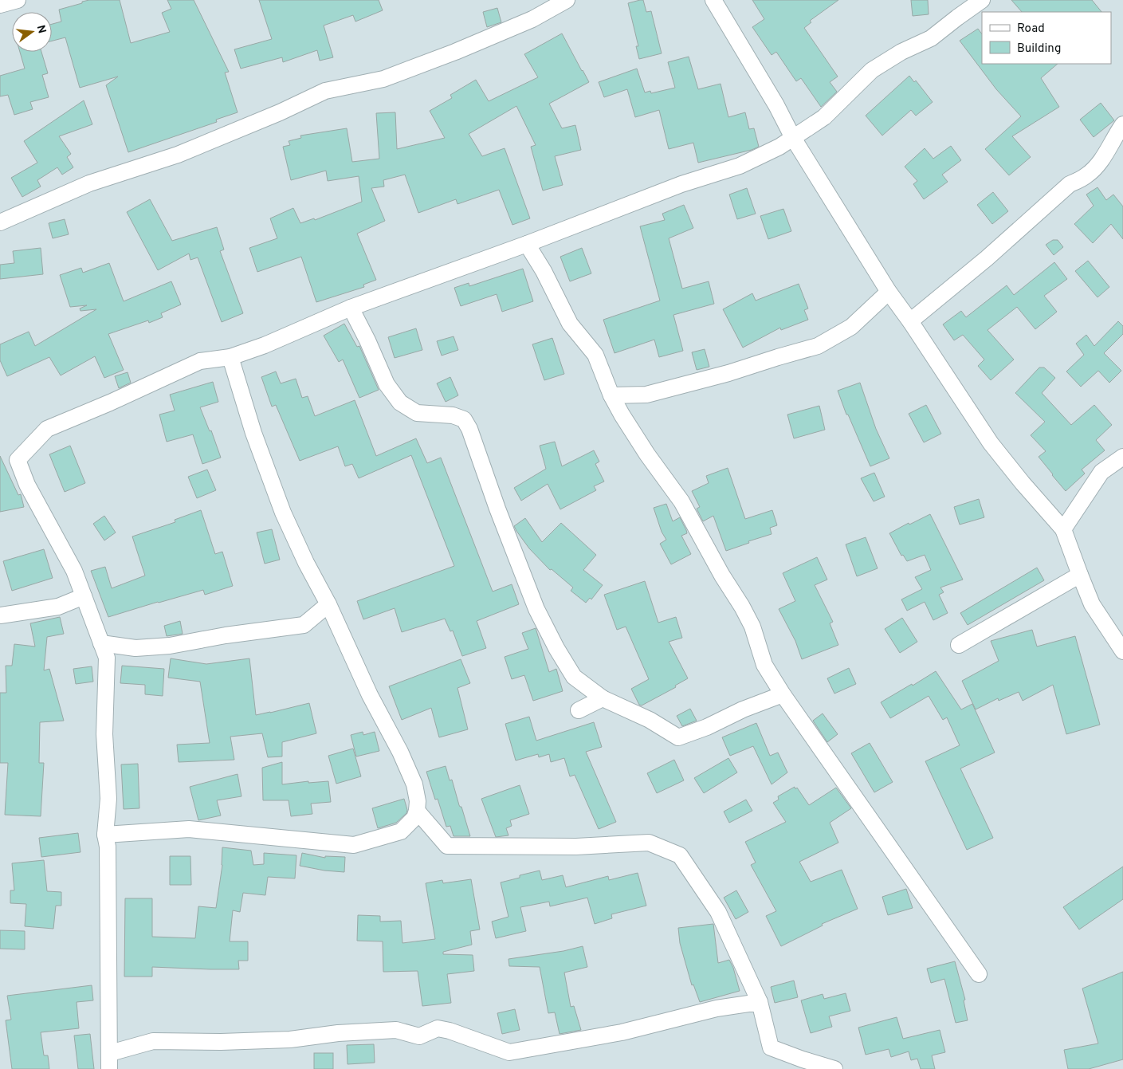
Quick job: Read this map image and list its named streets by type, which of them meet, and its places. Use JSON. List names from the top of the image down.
{
  "legend": ["Road", "Building"],
  "north": "right"
}
